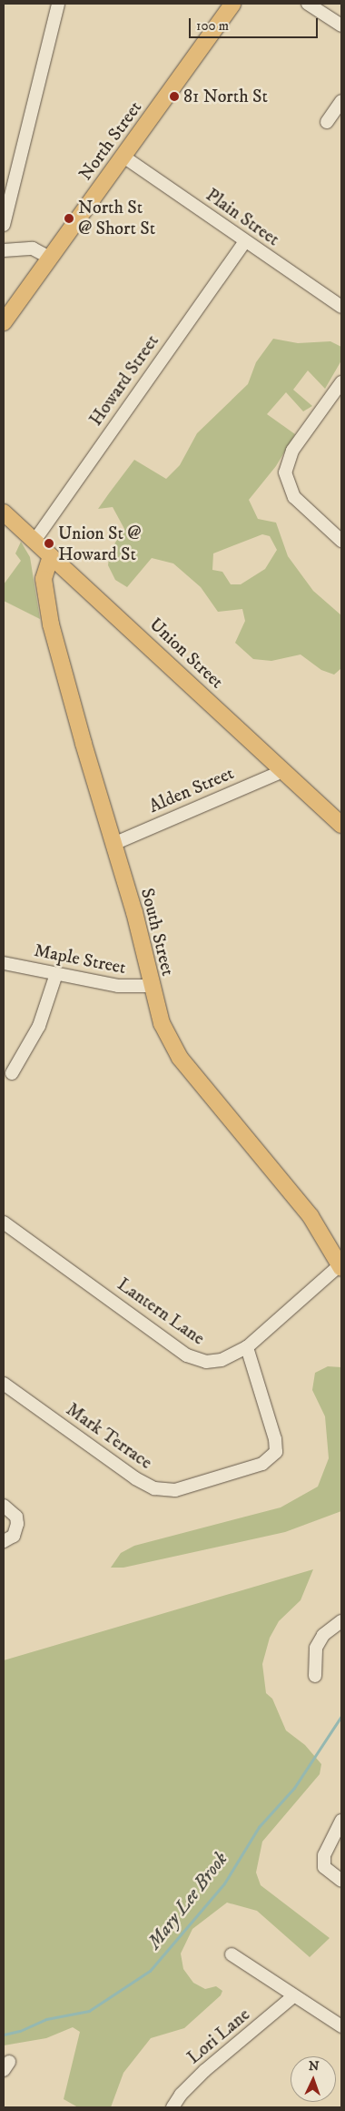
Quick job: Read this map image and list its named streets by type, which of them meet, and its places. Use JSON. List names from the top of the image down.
{
  "streets": {
    "main road": ["North Street", "Union Street", "South Street"],
    "street": [
      "Plain Street",
      "Howard Street",
      "Alden Street",
      "Maple Street",
      "Lantern Lane",
      "Mark Terrace",
      "Lori Lane"
    ]
  },
  "crossings": [
    ["North Street", "Plain Street"],
    ["Plain Street", "Howard Street"],
    ["Howard Street", "Union Street"],
    ["Union Street", "Alden Street"],
    ["Union Street", "South Street"],
    ["Alden Street", "South Street"],
    ["South Street", "Maple Street"],
    ["South Street", "Lantern Lane"],
    ["Lantern Lane", "Mark Terrace"]
  ],
  "water": ["Mary Lee Brook"],
  "places": ["81 North St", "North St @ Short St", "Union St @ Howard St"],
  "scale_bar": "100 m",
  "north": "top"
}
